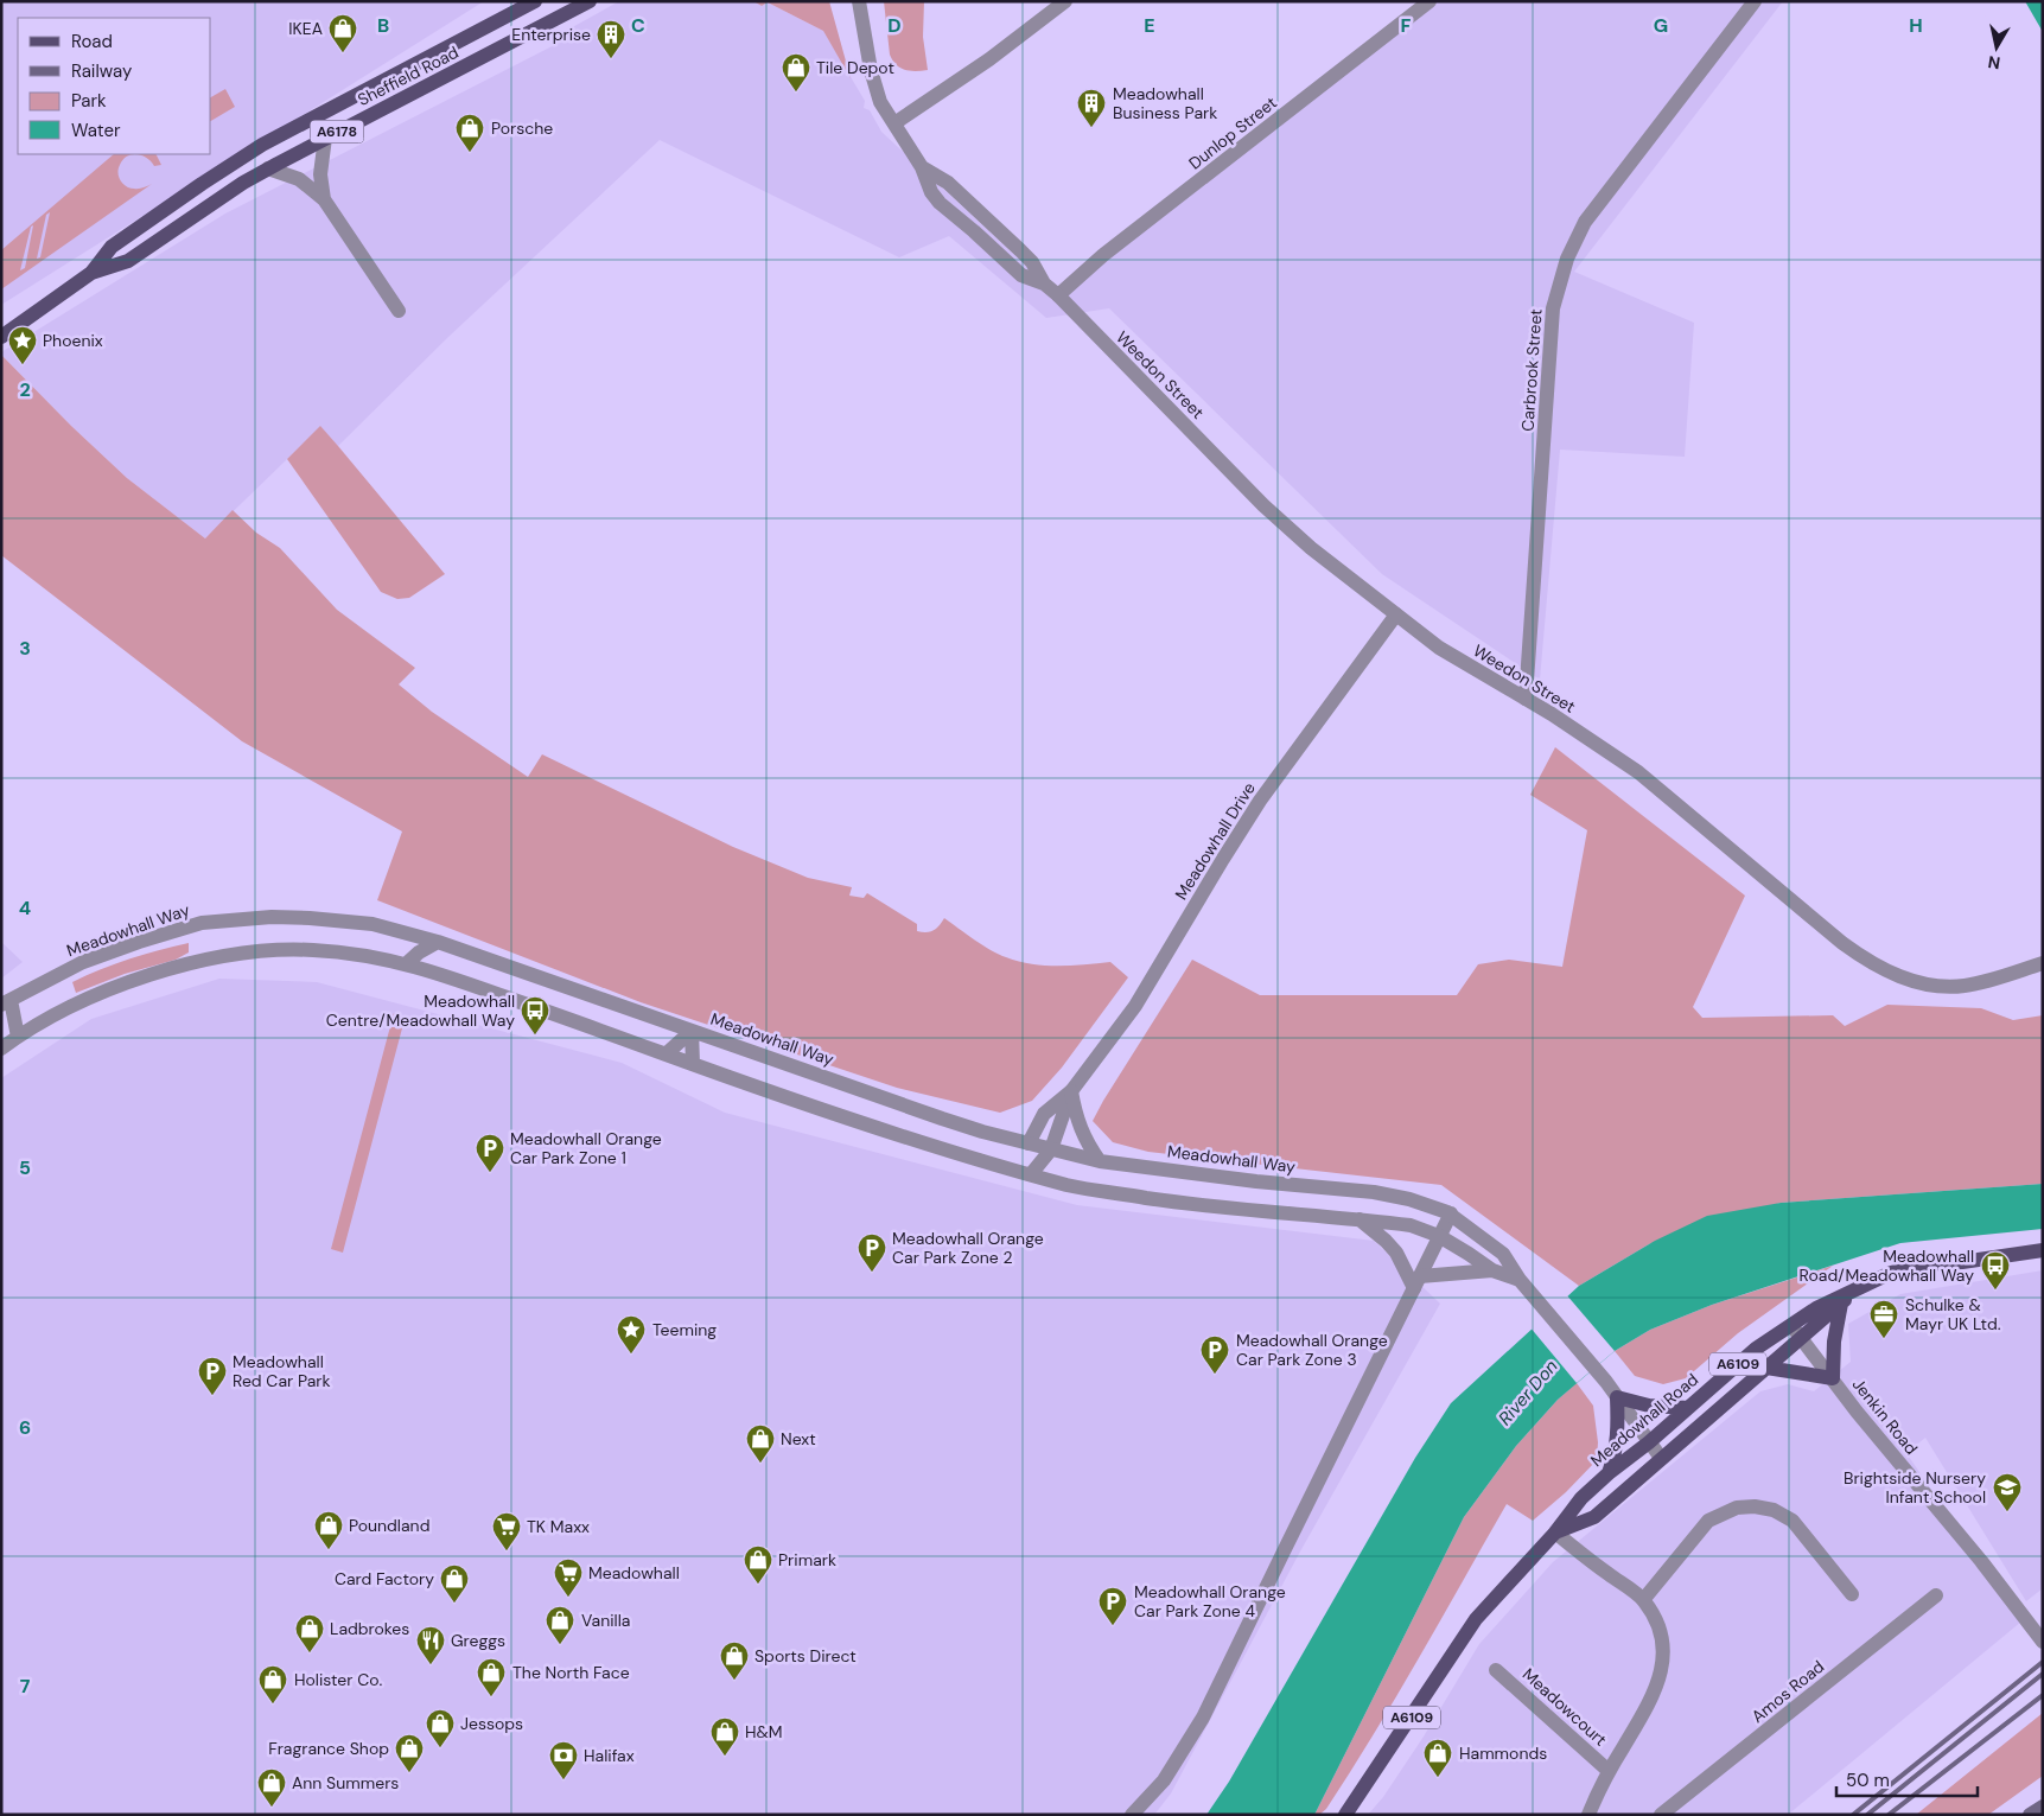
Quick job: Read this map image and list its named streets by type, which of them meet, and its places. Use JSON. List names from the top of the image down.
{
  "streets": {
    "main road": [
      "Sheffield Road",
      "A6178",
      "A6109",
      "Meadowhall Road"
    ],
    "street": [
      "Dunlop Street",
      "Carbrook Street",
      "Weedon Street",
      "Meadowhall Drive",
      "Meadowhall Way",
      "Jenkin Road",
      "Amos Road",
      "Meadowcourt"
    ]
  },
  "crossings": [
    ["Dunlop Street", "Weedon Street"],
    ["Carbrook Street", "Weedon Street"],
    ["Weedon Street", "Meadowhall Drive"],
    ["Meadowhall Drive", "Meadowhall Way"],
    ["Meadowhall Way", "Meadowhall Road"],
    ["Jenkin Road", "Meadowhall Road"]
  ],
  "water": ["River Don"],
  "places": {
    "shop": [
      "IKEA",
      "Tile Depot",
      "Porsche",
      "Next",
      "Poundland",
      "Primark",
      "Card Factory",
      "Vanilla",
      "Ladbrokes",
      "Sports Direct",
      "The North Face",
      "Holister Co.",
      "Jessops",
      "H&M",
      "Fragrance Shop",
      "Hammonds",
      "Ann Summers"
    ],
    "building": ["Enterprise", "Meadowhall Business Park"],
    "place": ["Phoenix", "Teeming"],
    "bus stop": ["Meadowhall Centre/Meadowhall Way", "Meadowhall Road/Meadowhall Way"],
    "parking": [
      "Meadowhall Orange Car Park Zone 1",
      "Meadowhall Orange Car Park Zone 2",
      "Meadowhall Orange Car Park Zone 3",
      "Meadowhall Red Car Park",
      "Meadowhall Orange Car Park Zone 4"
    ],
    "office": ["Schulke & Mayr UK Ltd."],
    "school or university": ["Brightside Nursery Infant School"],
    "supermarket": ["TK Maxx", "Meadowhall"],
    "restaurant": ["Greggs"],
    "bank": ["Halifax"]
  },
  "legend": [
    "Road",
    "Railway",
    "Park",
    "Water"
  ],
  "scale_bar": "50 m",
  "north": "bottom",
  "grid": {
    "columns": [
      "B",
      "C",
      "D",
      "E",
      "F",
      "G",
      "H"
    ],
    "rows": [
      "2",
      "3",
      "4",
      "5",
      "6",
      "7"
    ]
  }
}
